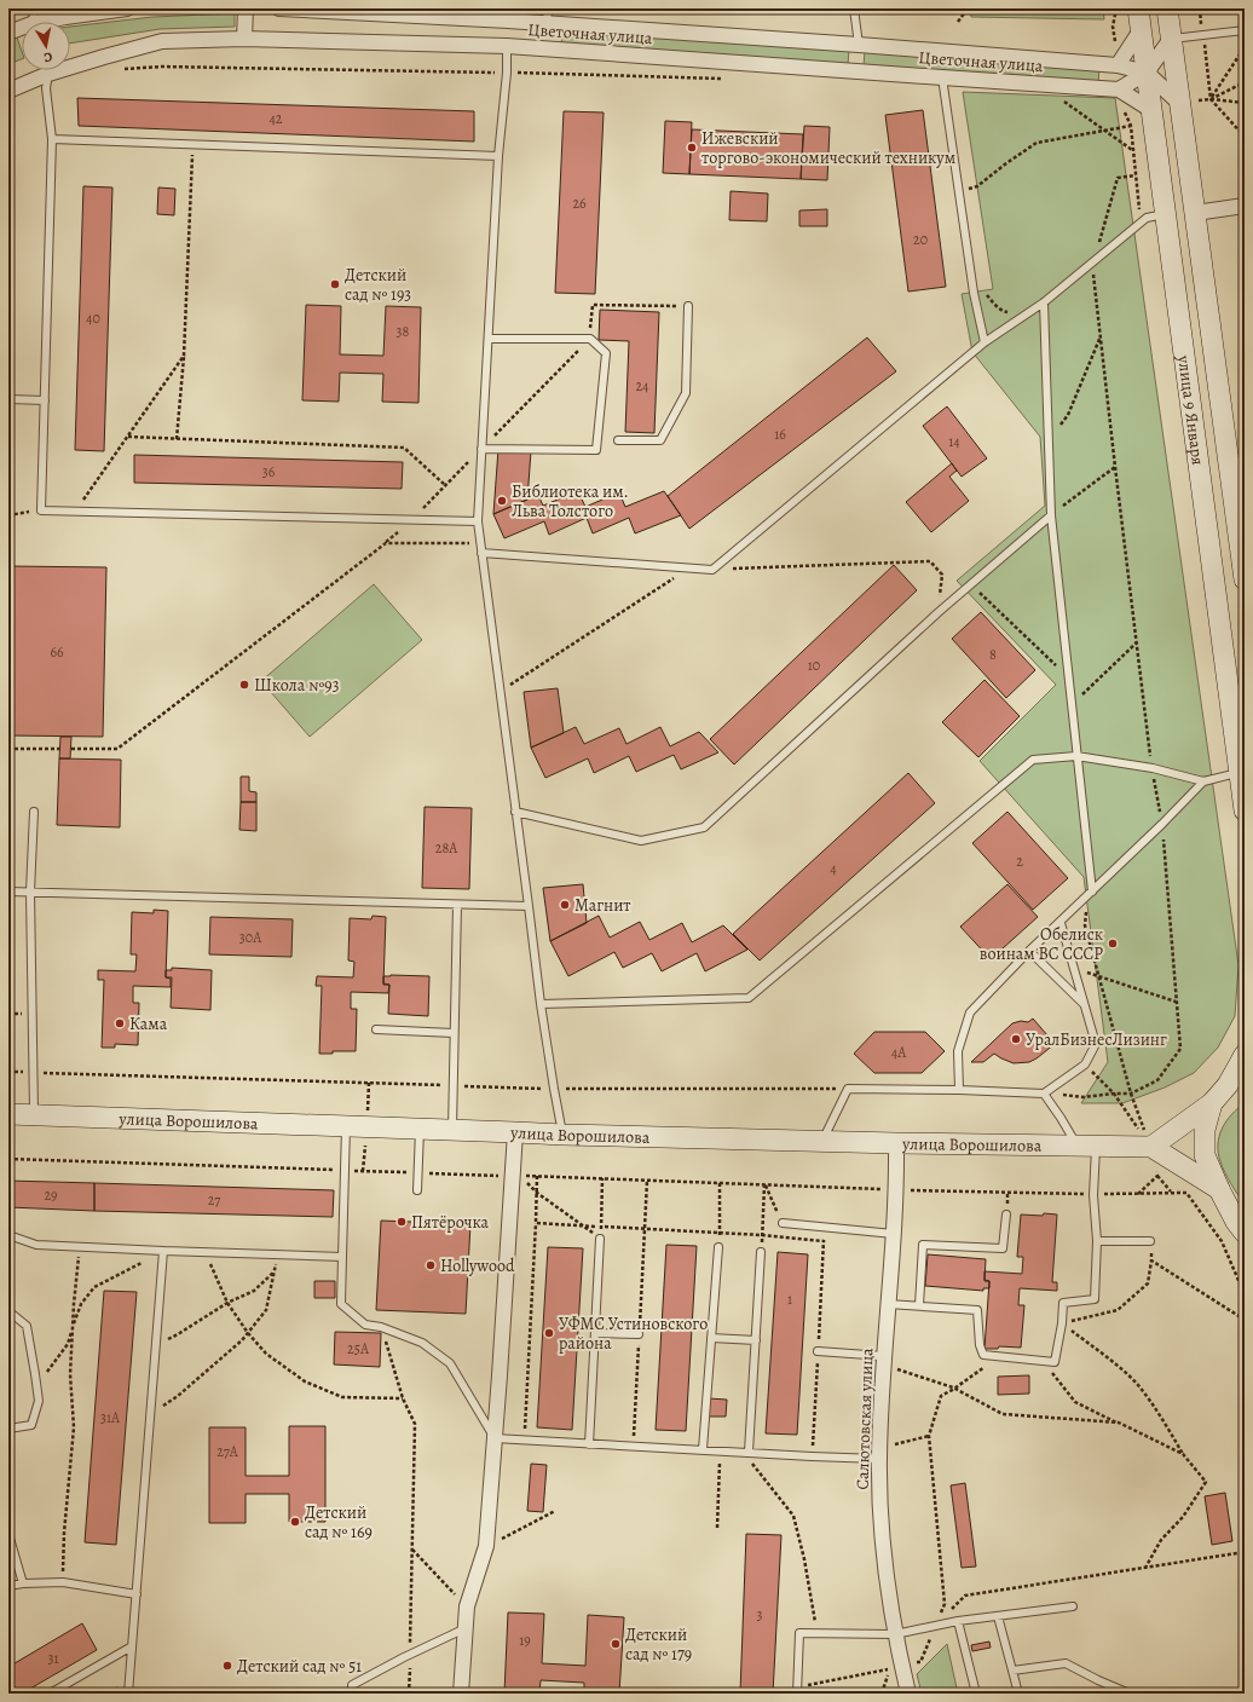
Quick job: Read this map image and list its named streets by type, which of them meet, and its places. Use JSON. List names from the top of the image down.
{
  "streets": {
    "main road": ["улица 9 Января", "улица Ворошилова"],
    "street": ["Цветочная улица", "Салютовская улица"]
  },
  "crossings": [
    ["Цветочная улица", "улица 9 Января"],
    ["улица Ворошилова", "Салютовская улица"]
  ],
  "places": [
    "Ижевский торгово-экономический техникум",
    "Детский сад № 193",
    "Библиотека им. Льва Толстого",
    "Школа №93",
    "Магнит",
    "Обелиск воинам ВС СССР",
    "Кама",
    "УралБизнесЛизинг",
    "Пятёрочка",
    "Hollywood",
    "УФМС Устиновского района",
    "Детский сад № 169",
    "Детский сад № 179",
    "Детский сад № 51"
  ],
  "house_numbers": [
    "42",
    "26",
    "20",
    "40",
    "38",
    "24",
    "16",
    "14",
    "36",
    "66",
    "8",
    "10",
    "28А",
    "2",
    "4",
    "30А",
    "4А",
    "29",
    "27",
    "1",
    "25А",
    "31А",
    "27А",
    "3",
    "19",
    "31"
  ],
  "north": "bottom"
}
